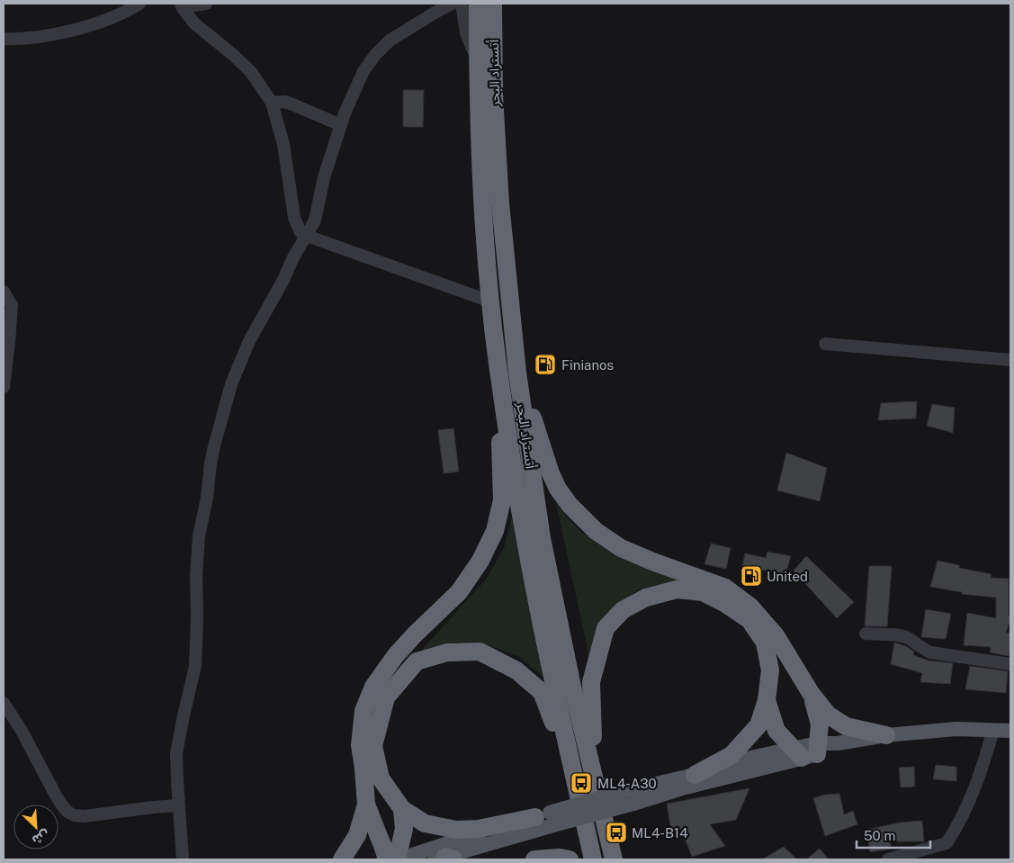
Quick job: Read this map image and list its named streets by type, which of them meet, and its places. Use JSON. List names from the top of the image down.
{
  "streets": {
    "highway": ["أتستراد البحر"]
  },
  "places": {
    "fuel station": ["Finianos", "United"],
    "bus stop": ["ML4-A30", "ML4-B14"]
  },
  "scale_bar": "50 m",
  "north": "bottom right"
}
